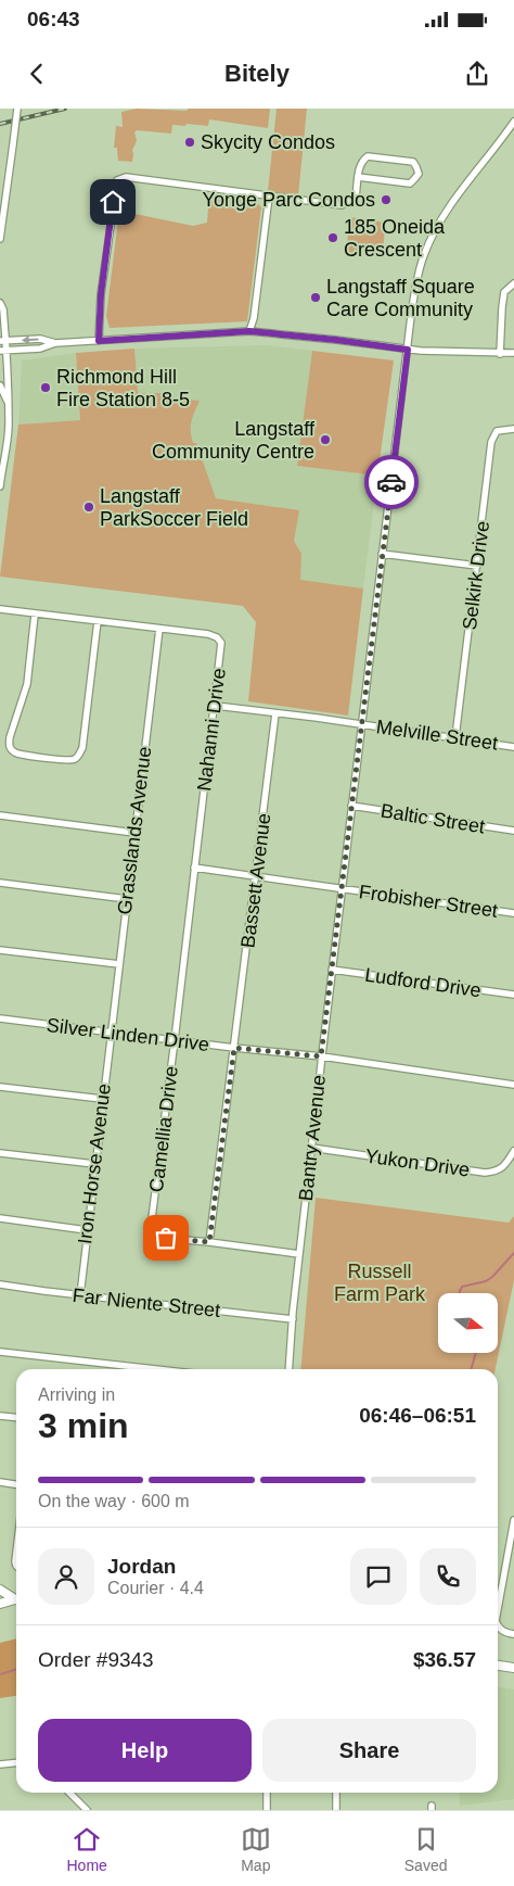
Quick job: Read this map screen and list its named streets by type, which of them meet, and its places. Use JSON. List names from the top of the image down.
{
  "streets": {
    "street": [
      "Selkirk Drive",
      "Nahanni Drive",
      "Melville Street",
      "Baltic Street",
      "Grasslands Avenue",
      "Bassett Avenue",
      "Frobisher Street",
      "Ludford Drive",
      "Silver Linden Drive",
      "Camellia Drive",
      "Bantry Avenue",
      "Yukon Drive",
      "Iron Horse Avenue",
      "Far Niente Street"
    ]
  },
  "crossings": [
    ["Selkirk Drive", "Melville Street"],
    ["Nahanni Drive", "Melville Street"],
    ["Nahanni Drive", "Grasslands Avenue"],
    ["Nahanni Drive", "Frobisher Street"],
    ["Nahanni Drive", "Silver Linden Drive"],
    ["Nahanni Drive", "Camellia Drive"],
    ["Melville Street", "Bassett Avenue"],
    ["Melville Street", "Bantry Avenue"],
    ["Baltic Street", "Bantry Avenue"],
    ["Grasslands Avenue", "Silver Linden Drive"],
    ["Grasslands Avenue", "Iron Horse Avenue"],
    ["Bassett Avenue", "Frobisher Street"],
    ["Bassett Avenue", "Silver Linden Drive"],
    ["Bassett Avenue", "Camellia Drive"],
    ["Frobisher Street", "Bantry Avenue"],
    ["Ludford Drive", "Bantry Avenue"],
    ["Silver Linden Drive", "Camellia Drive"],
    ["Silver Linden Drive", "Bantry Avenue"],
    ["Silver Linden Drive", "Iron Horse Avenue"],
    ["Camellia Drive", "Bantry Avenue"],
    ["Bantry Avenue", "Yukon Drive"],
    ["Bantry Avenue", "Far Niente Street"],
    ["Iron Horse Avenue", "Far Niente Street"]
  ],
  "parks": ["Russell Farm Park"],
  "places": [
    "Skycity Condos",
    "Yonge Parc Condos",
    "185 Oneida Crescent",
    "Langstaff Square Care Community",
    "Richmond Hill Fire Station 8-5",
    "Langstaff Community Centre",
    "Langstaff ParkSoccer Field"
  ],
  "north": "right",
  "page": {
    "status": "06:43",
    "header": "Bitely",
    "heading": ["3 min", "Arriving in", "06:46–06:51"],
    "panel": [
      "Jordan",
      "Courier · 4.4",
      "Order #9343",
      "$36.57"
    ],
    "bar": "On the way · 600 m",
    "buttons": ["Help", "Share"],
    "tabs": ["Home", "Map", "Saved"]
  }
}
